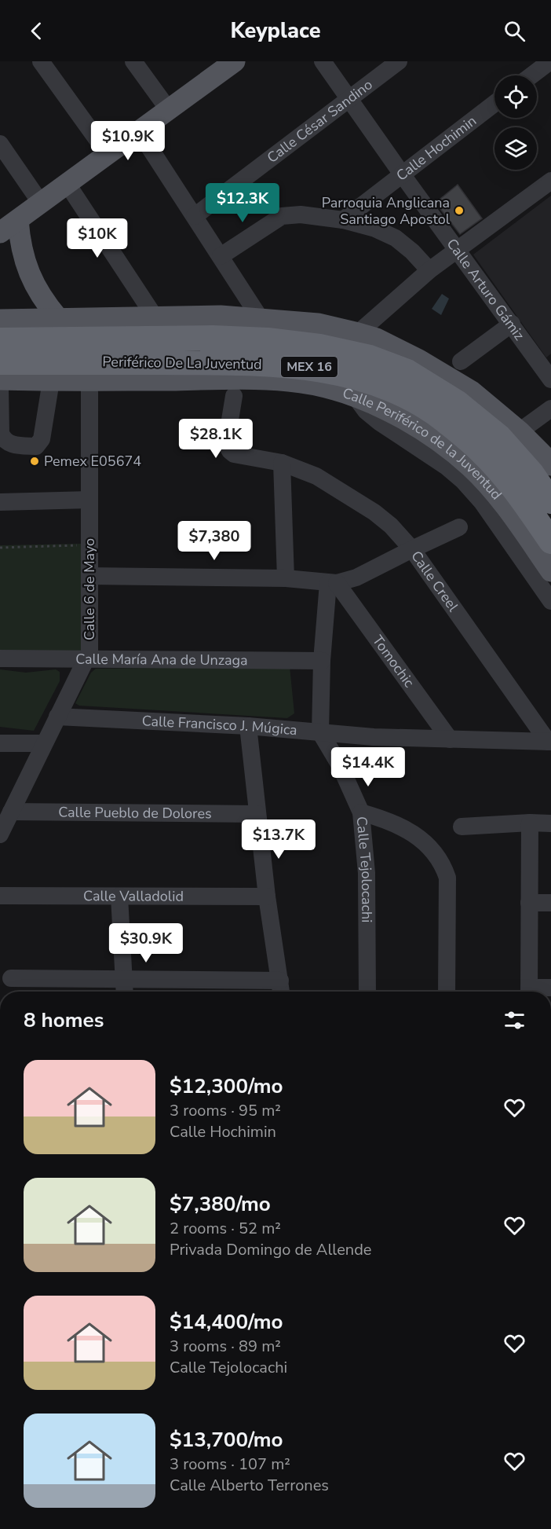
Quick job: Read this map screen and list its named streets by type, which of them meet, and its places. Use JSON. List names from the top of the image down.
{
  "streets": {
    "highway": ["Periférico De La Juventud", "MEX 16"],
    "main road": ["Calle Periférico de la Juventud"],
    "street": [
      "Calle César Sandino",
      "Calle Hochimin",
      "Calle Arturo Gámiz",
      "Calle Creel",
      "Calle 6 de Mayo",
      "Calle María Ana de Unzaga",
      "Tomochic",
      "Calle Francisco J. Múgica",
      "Calle Pueblo de Dolores",
      "Calle Tejolocachi",
      "Calle Valladolid"
    ]
  },
  "crossings": [
    ["Calle César Sandino", "Calle Arturo Gámiz"],
    ["Calle Hochimin", "Calle Arturo Gámiz"],
    ["Calle Periférico de la Juventud", "Calle 6 de Mayo"],
    ["Calle Creel", "Calle Francisco J. Múgica"],
    ["Calle 6 de Mayo", "Calle María Ana de Unzaga"],
    ["Calle 6 de Mayo", "Calle Francisco J. Múgica"],
    ["Calle 6 de Mayo", "Calle Pueblo de Dolores"],
    ["Tomochic", "Calle Francisco J. Múgica"],
    ["Calle Francisco J. Múgica", "Calle Tejolocachi"]
  ],
  "places": ["Parroquia Anglicana Santiago Apostol", "Pemex E05674"],
  "page": {
    "header": "Keyplace",
    "price": [
      "$10.9K",
      "$12.3K",
      "$10K",
      "$28.1K",
      "$7,380",
      "$14.4K",
      "$13.7K",
      "$30.9K"
    ],
    "heading": "8 homes",
    "list": [
      {
        "name": "$12,300/mo",
        "note": "3 rooms · 95 m² · Calle Hochimin"
      },
      {
        "name": "$7,380/mo",
        "note": "2 rooms · 52 m² · Privada Domingo de Allende"
      },
      {
        "name": "$14,400/mo",
        "note": "3 rooms · 89 m² · Calle Tejolocachi"
      },
      {
        "name": "$13,700/mo",
        "note": "3 rooms · 107 m² · Calle Alberto Terrones"
      }
    ]
  }
}
